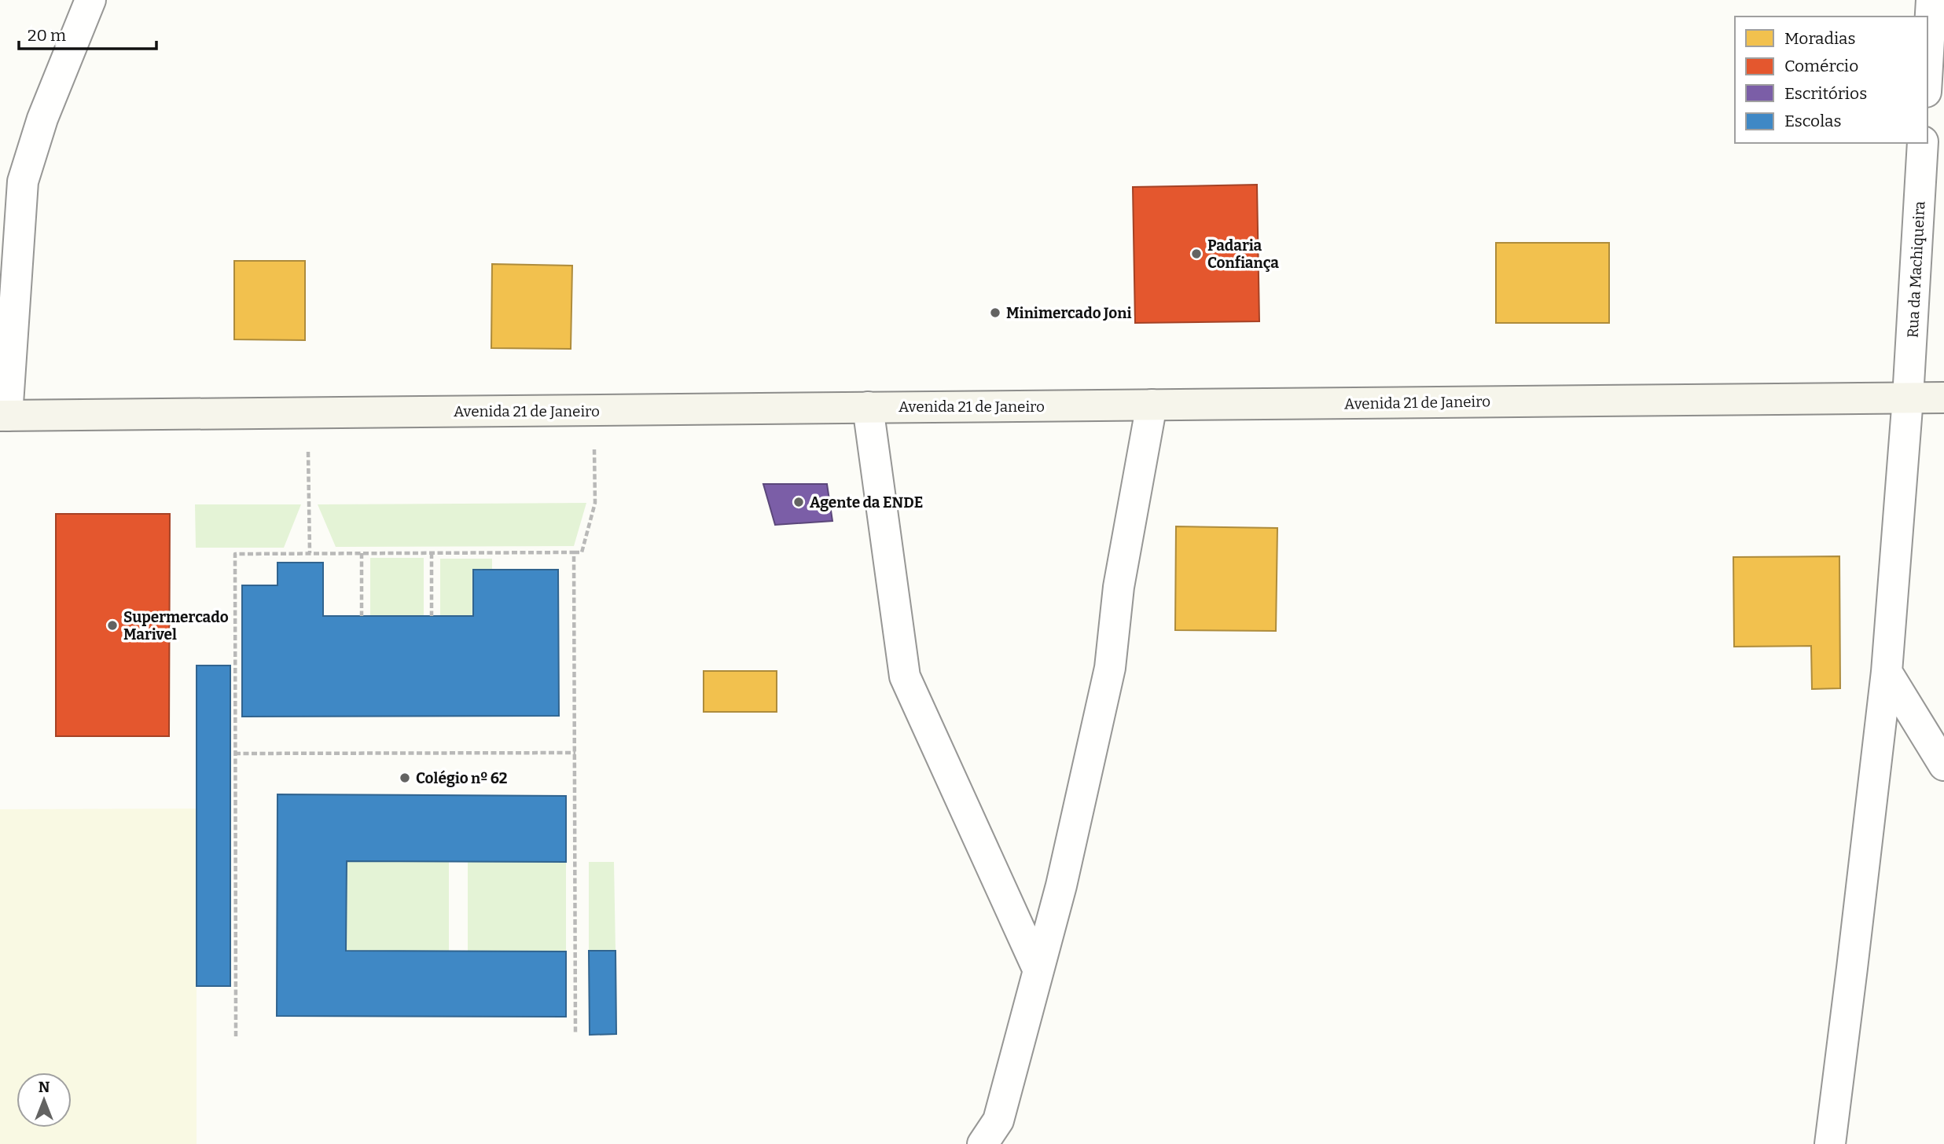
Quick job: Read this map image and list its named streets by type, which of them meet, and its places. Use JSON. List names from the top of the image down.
{
  "streets": {
    "main road": ["Avenida 21 de Janeiro"],
    "street": ["Rua da Machiqueira"]
  },
  "crossings": [
    ["Rua da Machiqueira", "Avenida 21 de Janeiro"]
  ],
  "places": [
    "Padaria Confiança",
    "Minimercado Joni",
    "Agente da ENDE",
    "Supermercado Marivel",
    "Colégio nº 62"
  ],
  "legend": [
    "Moradias",
    "Comércio",
    "Escritórios",
    "Escolas"
  ],
  "scale_bar": "20 m",
  "north": "top"
}
